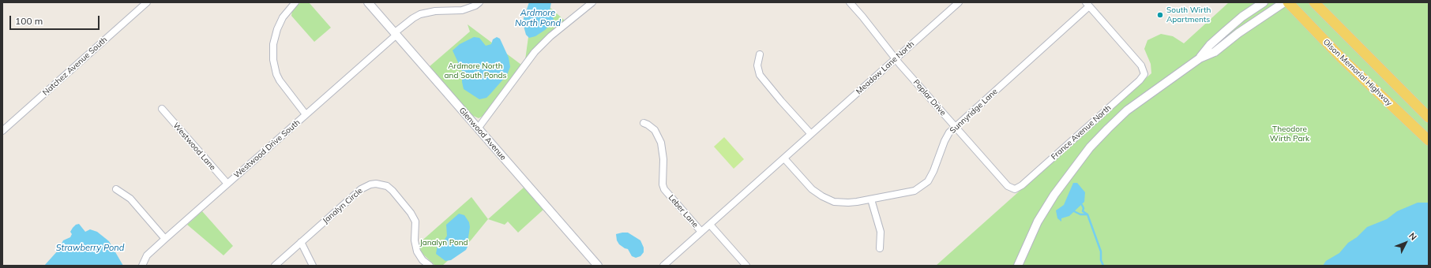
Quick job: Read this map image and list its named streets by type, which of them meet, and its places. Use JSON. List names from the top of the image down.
{
  "streets": {
    "main road": ["Olson Memorial Highway"],
    "street": [
      "Natchez Avenue South",
      "Meadow Lane North",
      "Poplar Drive",
      "Sunnyridge Lane",
      "France Avenue North",
      "Glenwood Avenue",
      "Westwood Lane",
      "Westwood Drive South",
      "Janalyn Circle",
      "Leber Lane"
    ]
  },
  "crossings": [
    ["Meadow Lane North", "Poplar Drive"],
    ["Meadow Lane North", "Sunnyridge Lane"],
    ["Meadow Lane North", "Leber Lane"],
    ["Poplar Drive", "Sunnyridge Lane"],
    ["Poplar Drive", "France Avenue North"],
    ["Sunnyridge Lane", "France Avenue North"],
    ["Glenwood Avenue", "Westwood Drive South"],
    ["Westwood Lane", "Westwood Drive South"]
  ],
  "water": ["Ardmore North Pond", "Strawberry Pond"],
  "parks": ["Ardmore North and South Ponds", "Theodore Wirth Park", "Janalyn Pond"],
  "places": ["South Wirth Apartments"],
  "scale_bar": "100 m",
  "north": "top right"
}
